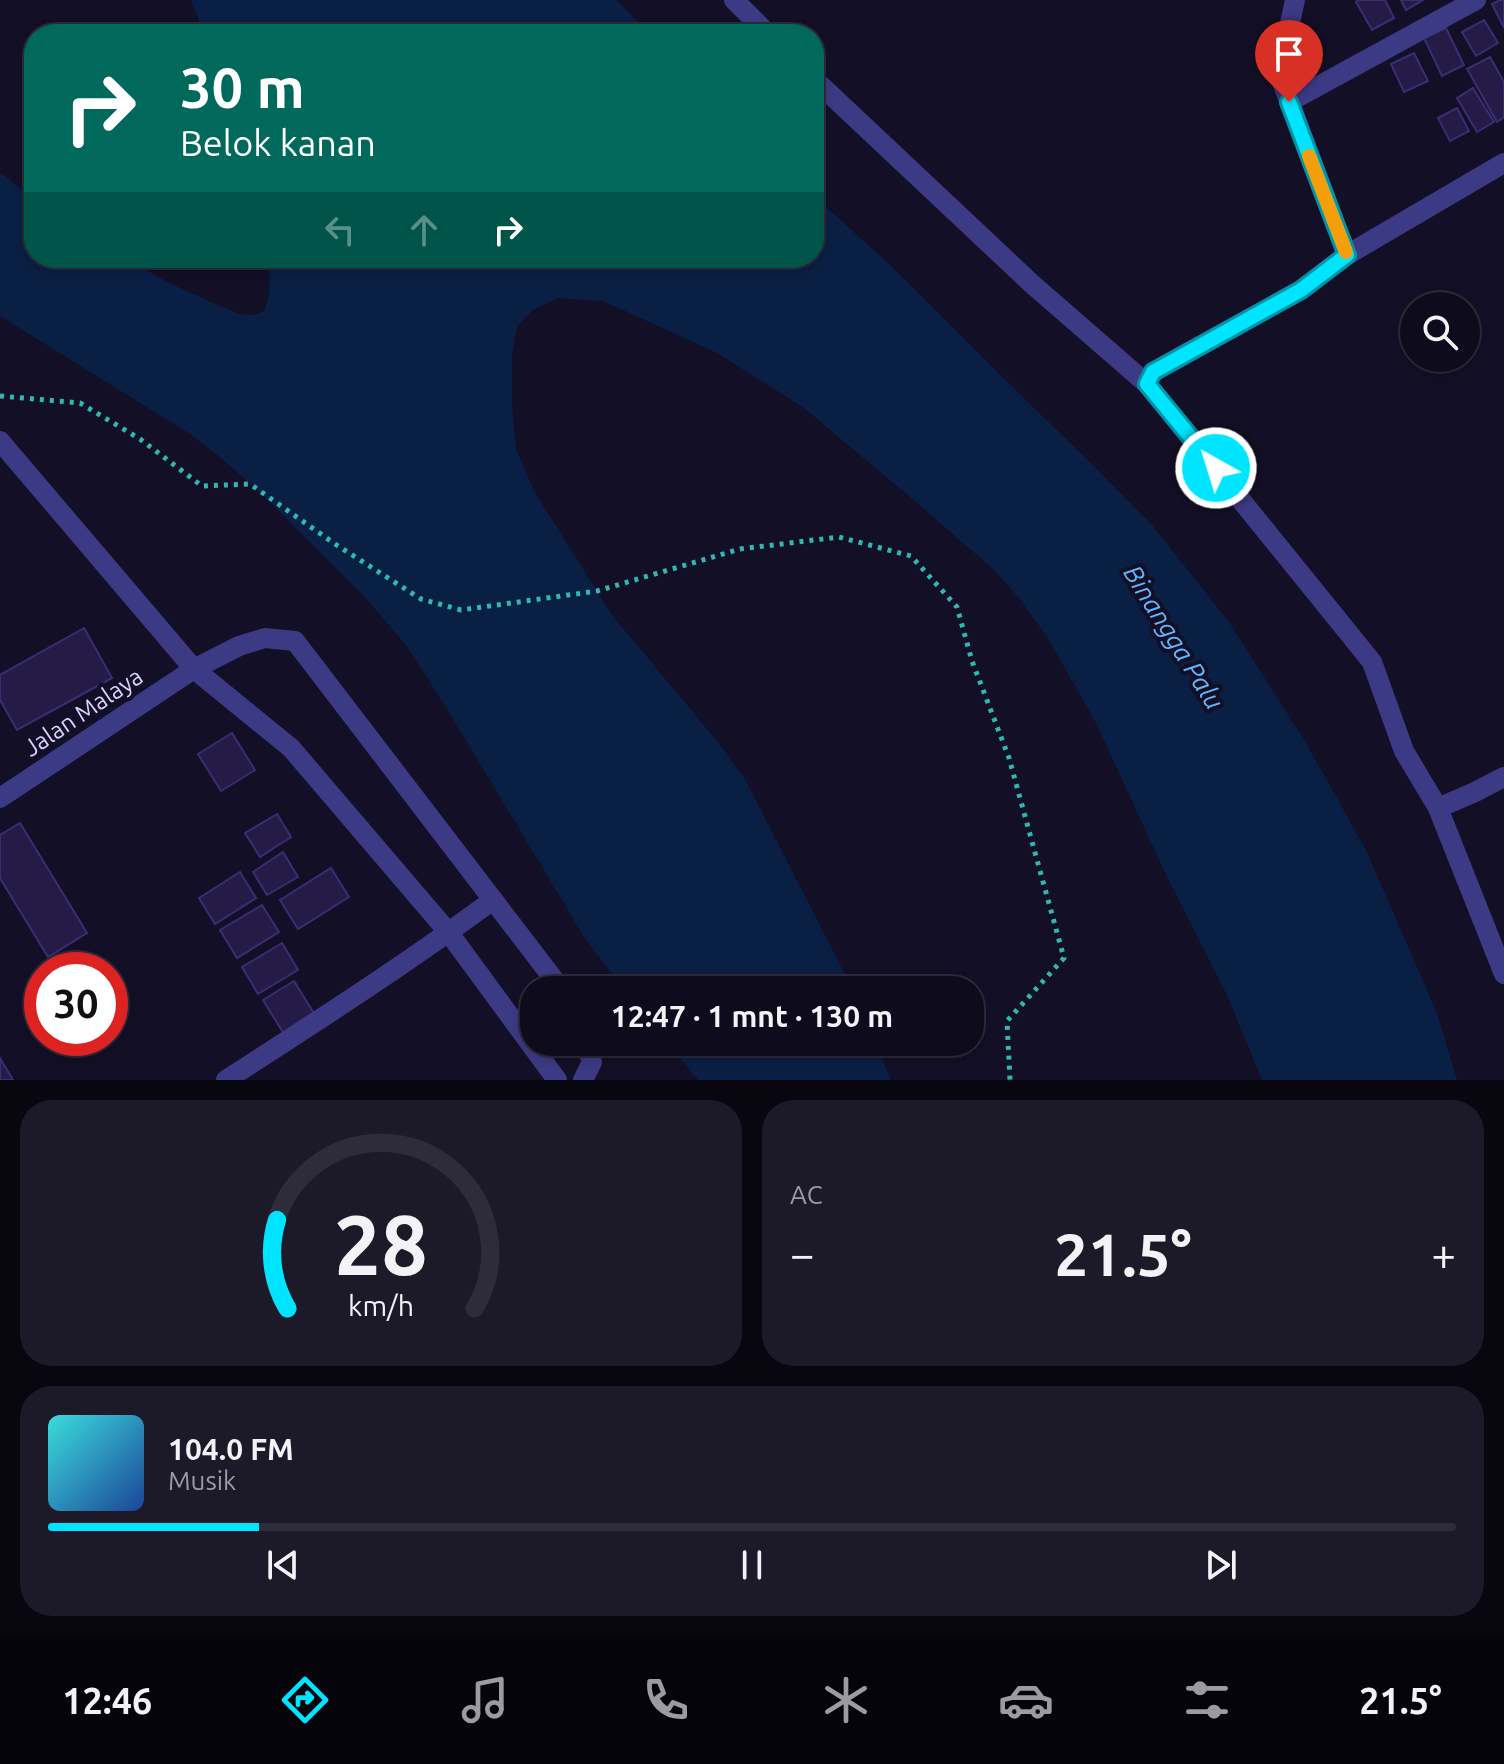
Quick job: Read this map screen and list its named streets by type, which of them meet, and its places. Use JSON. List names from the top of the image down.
{
  "streets": {
    "street": ["Jalan Malaya"]
  },
  "water": ["Binangga Palu"],
  "page": {
    "turn": ["30 m", "Belok kanan"],
    "limit": "30",
    "trip": "12:47 · 1 mnt · 130 m",
    "tile": "AC",
    "heat": ["−", "21.5°", "+"],
    "song": ["104.0 FM", "Musik"],
    "tabs": ["12:46", "21.5°"],
    "gauge": ["28", "km/h"]
  }
}
